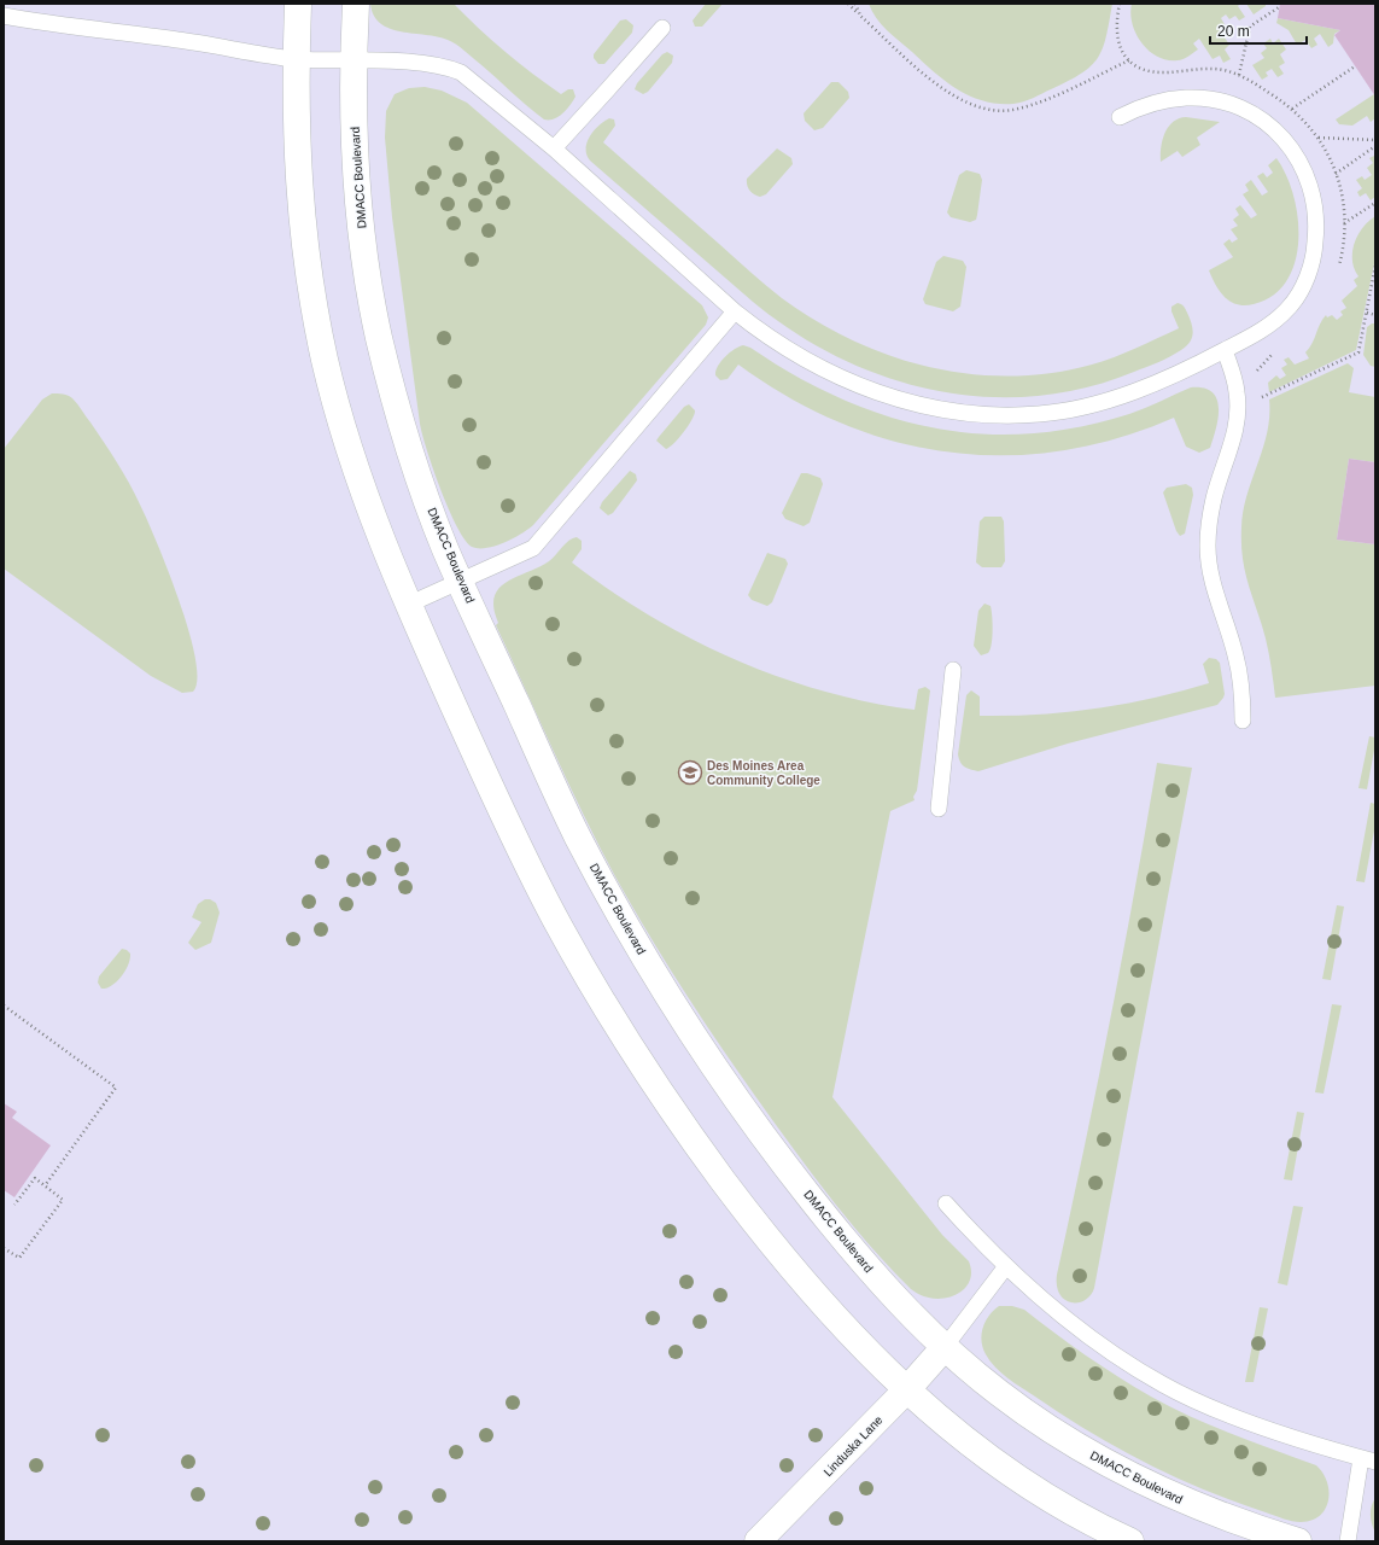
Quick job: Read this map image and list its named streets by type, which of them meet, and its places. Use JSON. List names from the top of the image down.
{
  "streets": {
    "street": ["DMACC Boulevard", "Linduska Lane"]
  },
  "crossings": [
    ["DMACC Boulevard", "Linduska Lane"]
  ],
  "places": {
    "school or university": ["Des Moines Area Community College"]
  },
  "scale_bar": "20 m"
}
